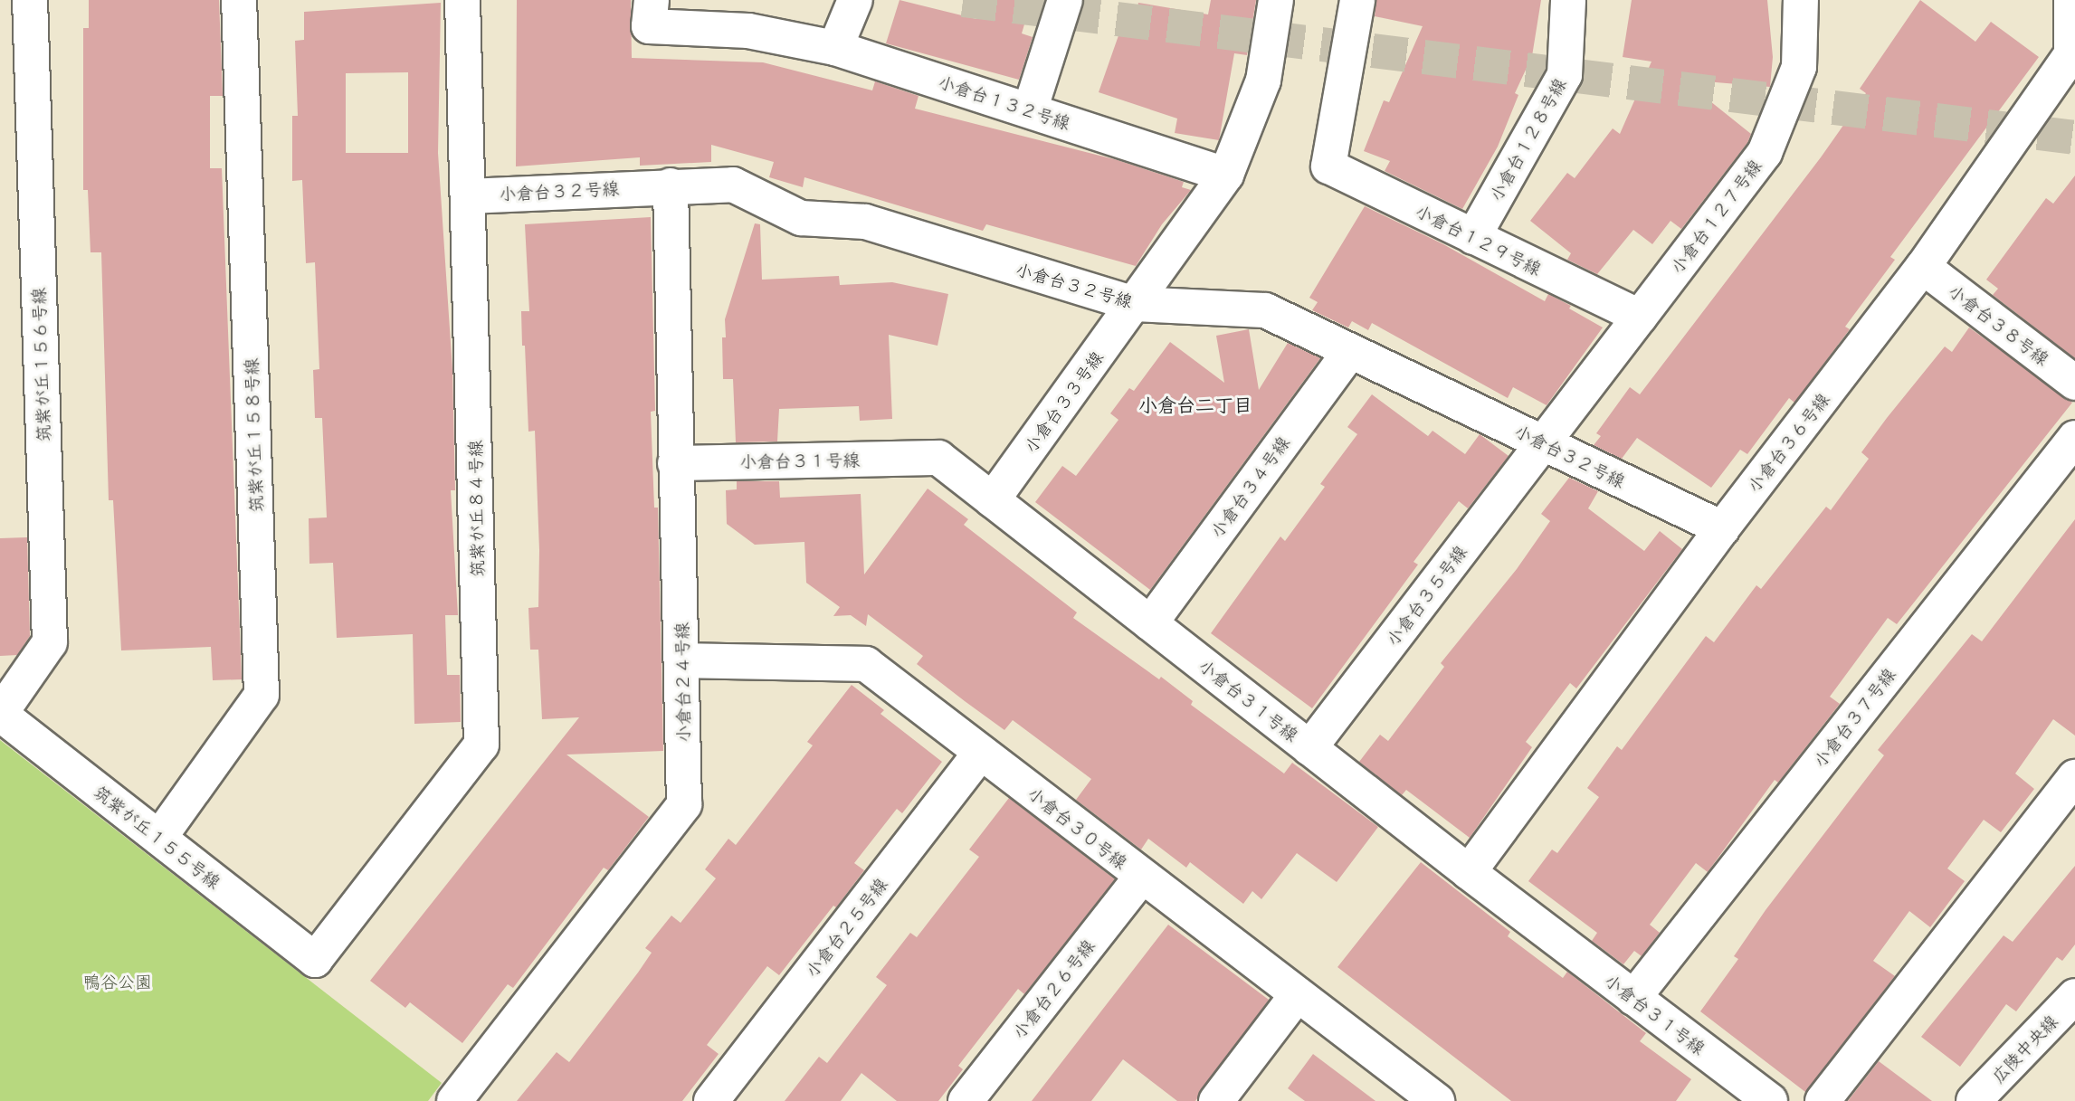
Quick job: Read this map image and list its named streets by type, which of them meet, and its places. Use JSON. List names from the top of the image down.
{
  "streets": {
    "street": [
      "小倉台１３２号線",
      "小倉台１２８号線",
      "小倉台３２号線",
      "小倉台１２７号線",
      "小倉台１２９号線",
      "小倉台３８号線",
      "筑紫が丘１５６号線",
      "小倉台３３号線",
      "筑紫が丘１５８号線",
      "小倉台３６号線",
      "小倉台３１号線",
      "小倉台３４号線",
      "筑紫が丘８４号線",
      "小倉台３５号線",
      "小倉台２４号線",
      "小倉台３７号線",
      "小倉台３０号線",
      "筑紫が丘１５５号線",
      "小倉台２５号線",
      "小倉台２６号線",
      "広陵中央線"
    ]
  },
  "crossings": [
    ["小倉台１２８号線", "小倉台１２９号線"],
    ["小倉台３２号線", "小倉台３３号線"],
    ["小倉台３２号線", "小倉台３６号線"],
    ["小倉台３２号線", "小倉台３４号線"],
    ["小倉台３２号線", "筑紫が丘８４号線"],
    ["小倉台３２号線", "小倉台３５号線"],
    ["小倉台３２号線", "小倉台２４号線"],
    ["小倉台１２７号線", "小倉台１２９号線"],
    ["小倉台３８号線", "小倉台３６号線"],
    ["筑紫が丘１５６号線", "筑紫が丘１５５号線"],
    ["小倉台３３号線", "小倉台３１号線"],
    ["筑紫が丘１５８号線", "筑紫が丘１５５号線"],
    ["小倉台３６号線", "小倉台３１号線"],
    ["小倉台３１号線", "小倉台３４号線"],
    ["小倉台３１号線", "小倉台３５号線"],
    ["小倉台３１号線", "小倉台２４号線"],
    ["小倉台３１号線", "小倉台３７号線"],
    ["筑紫が丘８４号線", "筑紫が丘１５５号線"],
    ["小倉台２４号線", "小倉台３０号線"],
    ["小倉台３０号線", "小倉台２５号線"],
    ["小倉台３０号線", "小倉台２６号線"]
  ],
  "districts": ["小倉台二丁目"],
  "parks": ["鴨谷公園"]
}
